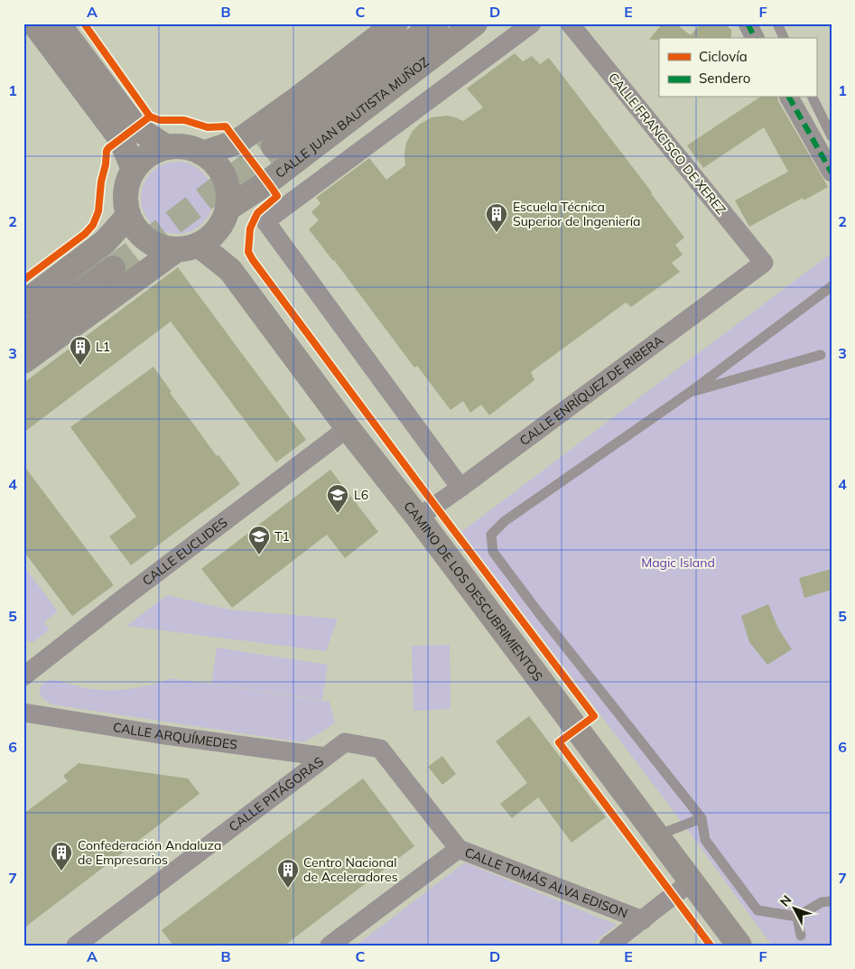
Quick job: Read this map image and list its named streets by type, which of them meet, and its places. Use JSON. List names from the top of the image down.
{
  "streets": {
    "street": [
      "CALLE JUAN BAUTISTA MUÑOZ",
      "CALLE FRANCISCO DE XEREZ",
      "CALLE ENRÍQUEZ DE RIBERA",
      "CALLE EUCLIDES",
      "CAMINO DE LOS DESCUBRIMIENTOS",
      "CALLE ARQUÍMEDES",
      "CALLE PITÁGORAS",
      "CALLE TOMÁS ALVA EDISON"
    ]
  },
  "crossings": [
    ["CALLE JUAN BAUTISTA MUÑOZ", "CAMINO DE LOS DESCUBRIMIENTOS"],
    ["CALLE FRANCISCO DE XEREZ", "CALLE ENRÍQUEZ DE RIBERA"],
    ["CALLE ENRÍQUEZ DE RIBERA", "CAMINO DE LOS DESCUBRIMIENTOS"],
    ["CALLE EUCLIDES", "CAMINO DE LOS DESCUBRIMIENTOS"],
    ["CALLE ARQUÍMEDES", "CALLE PITÁGORAS"],
    ["CALLE PITÁGORAS", "CALLE TOMÁS ALVA EDISON"]
  ],
  "parks": ["Magic Island"],
  "places": {
    "building": [
      "Escuela Técnica Superior de Ingeniería",
      "L1",
      "Confederación Andaluza de Empresarios",
      "Centro Nacional de Aceleradores"
    ],
    "school or university": ["L6", "T1"]
  },
  "legend": ["Ciclovía", "Sendero"],
  "north": "top left",
  "grid": {
    "columns": [
      "A",
      "B",
      "C",
      "D",
      "E",
      "F"
    ],
    "rows": [
      "1",
      "2",
      "3",
      "4",
      "5",
      "6",
      "7"
    ]
  }
}
